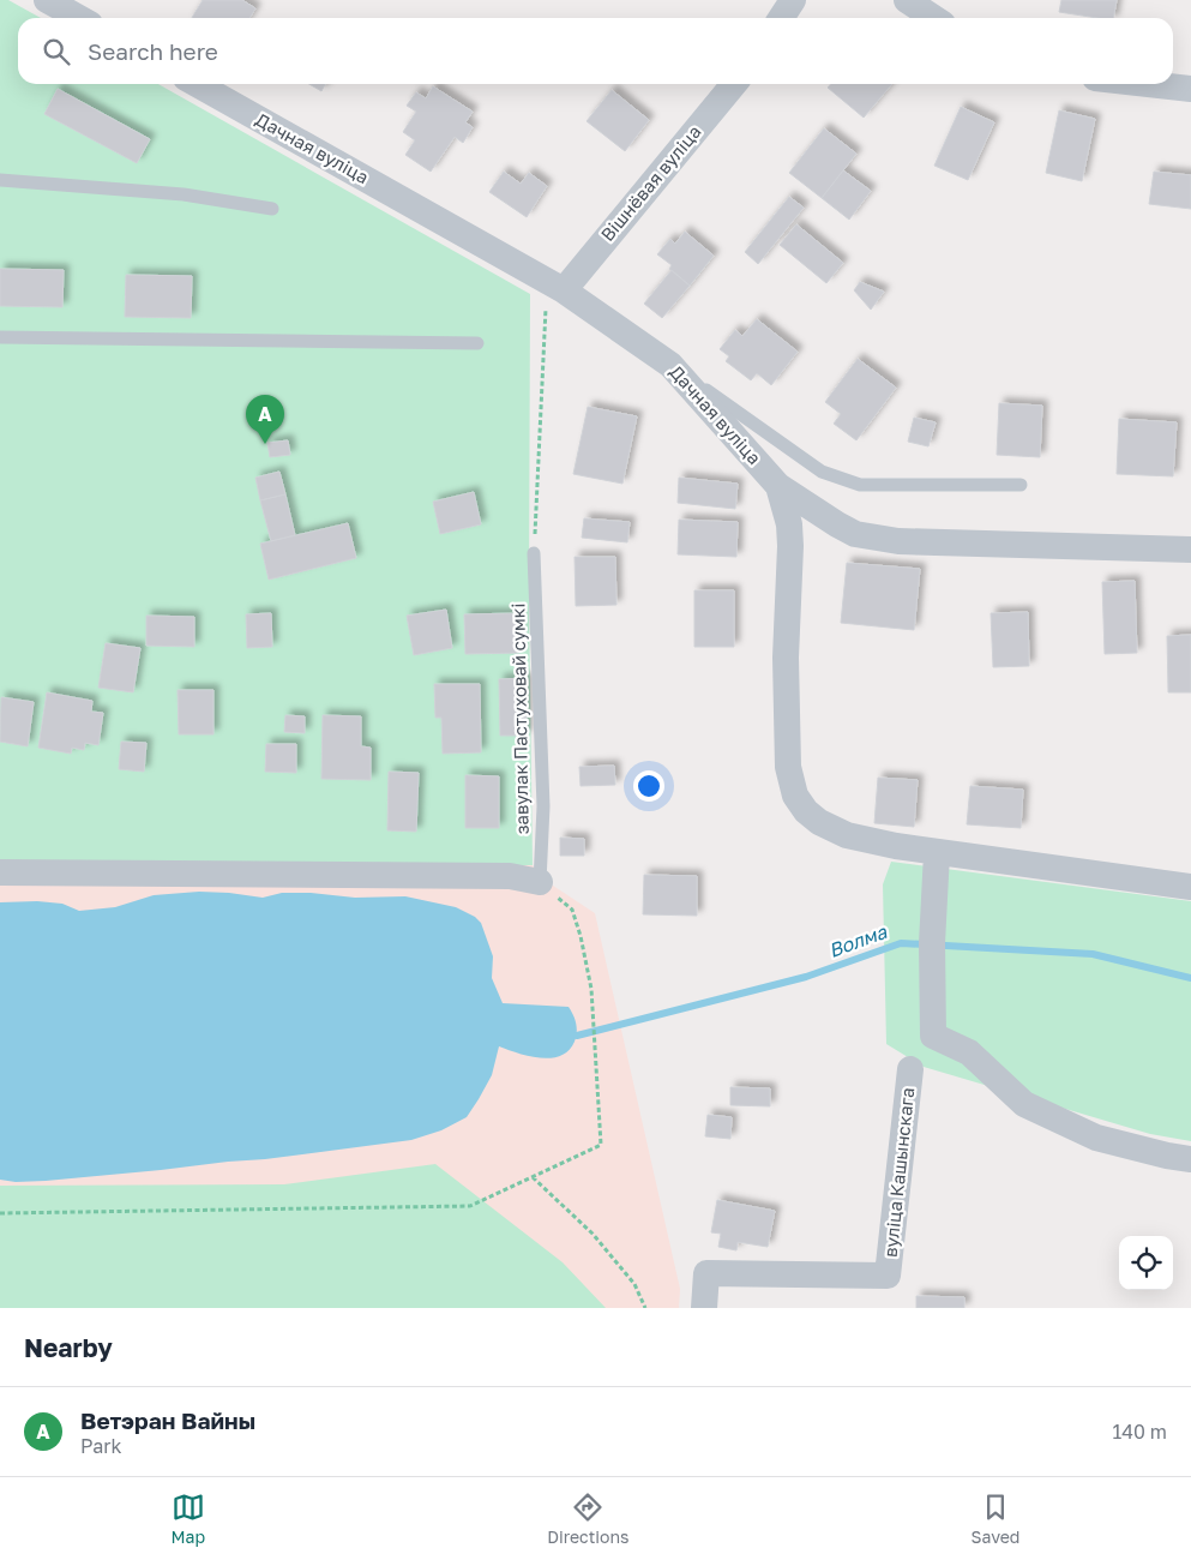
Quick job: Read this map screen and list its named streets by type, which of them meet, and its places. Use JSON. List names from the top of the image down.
{
  "streets": {
    "street": ["Дачная вуліца", "Вішнёвая вуліца", "вуліца Кашынскага"],
    "lane": ["завулак Пастуховай сумкі"]
  },
  "crossings": [
    ["Дачная вуліца", "Вішнёвая вуліца"]
  ],
  "water": ["Волма"],
  "page": {
    "search": "Search here",
    "pins": "A",
    "heading": "Nearby",
    "list": [
      {
        "mark": "A",
        "name": "Ветэран Вайны",
        "note": "Park",
        "value": "140 m"
      }
    ],
    "nav": ["Map", "Directions", "Saved"]
  }
}
